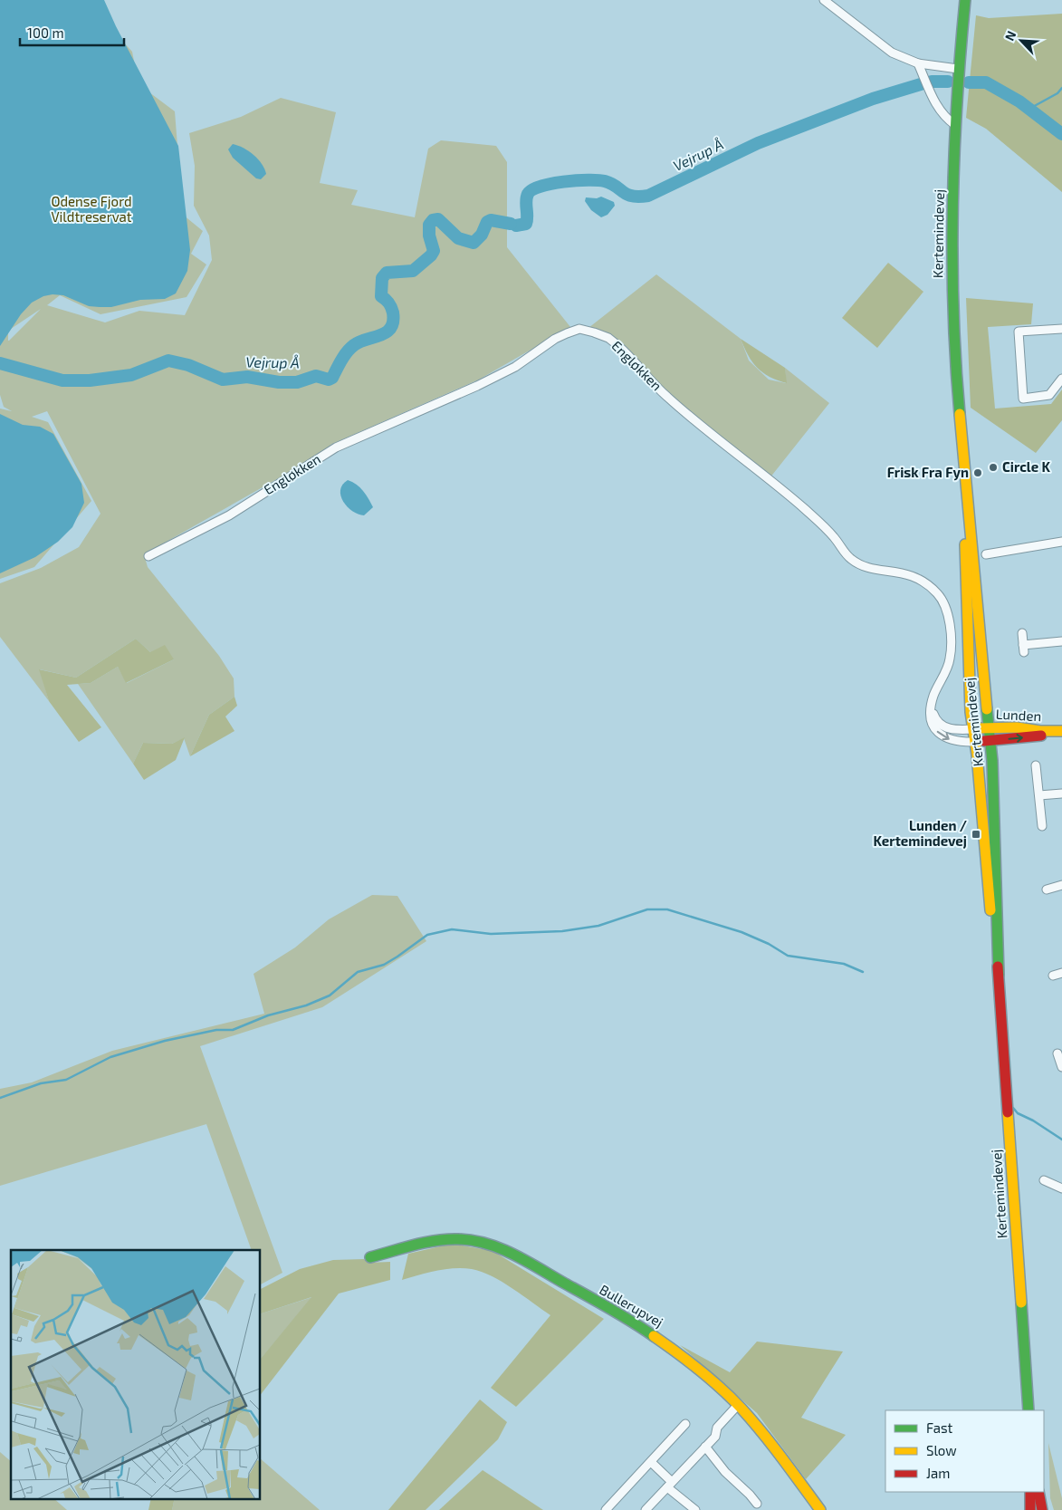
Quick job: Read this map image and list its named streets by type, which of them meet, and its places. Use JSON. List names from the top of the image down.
{
  "streets": {
    "main road": ["Kertemindevej", "Lunden", "Bullerupvej"],
    "street": ["Engløkken"]
  },
  "crossings": [
    ["Kertemindevej", "Lunden"]
  ],
  "water": ["Vejrup Å"],
  "parks": ["Odense Fjord Vildtreservat"],
  "places": {
    "other": ["Circle K", "Frisk Fra Fyn"],
    "transit": ["Lunden / Kertemindevej"]
  },
  "legend": ["Fast", "Slow", "Jam"],
  "scale_bar": "100 m",
  "north": "top left"
}
